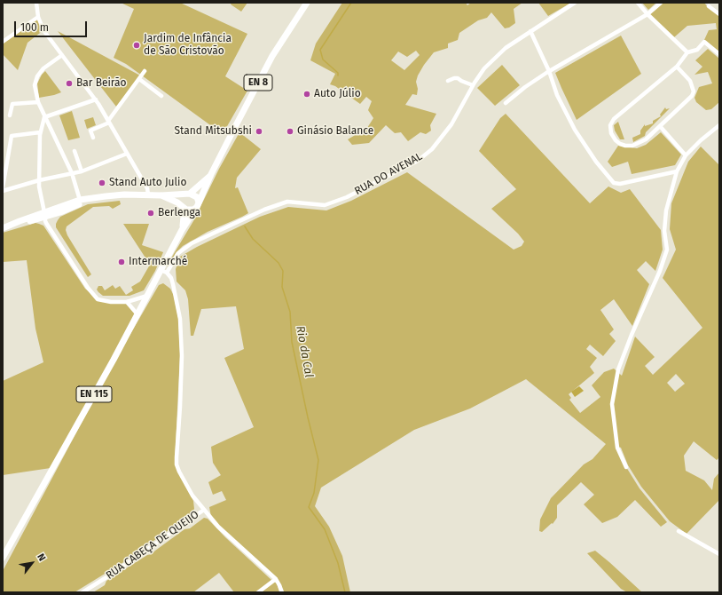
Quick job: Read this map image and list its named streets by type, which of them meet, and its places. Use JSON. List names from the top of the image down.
{
  "streets": {
    "main road": ["EN 8", "EN 115"],
    "street": ["RUA DO AVENAL", "RUA CABEÇA DE QUEIJO"]
  },
  "crossings": [
    ["EN 8", "EN 115"]
  ],
  "water": ["Rio da Cal"],
  "places": [
    "Jardim de Infância de São Cristovão",
    "Bar Beirão",
    "Auto Júlio",
    "Stand Mitsubshi",
    "Ginásio Balance",
    "Stand Auto Julio",
    "Berlenga",
    "Intermarché"
  ],
  "scale_bar": "100 m",
  "north": "top right"
}
